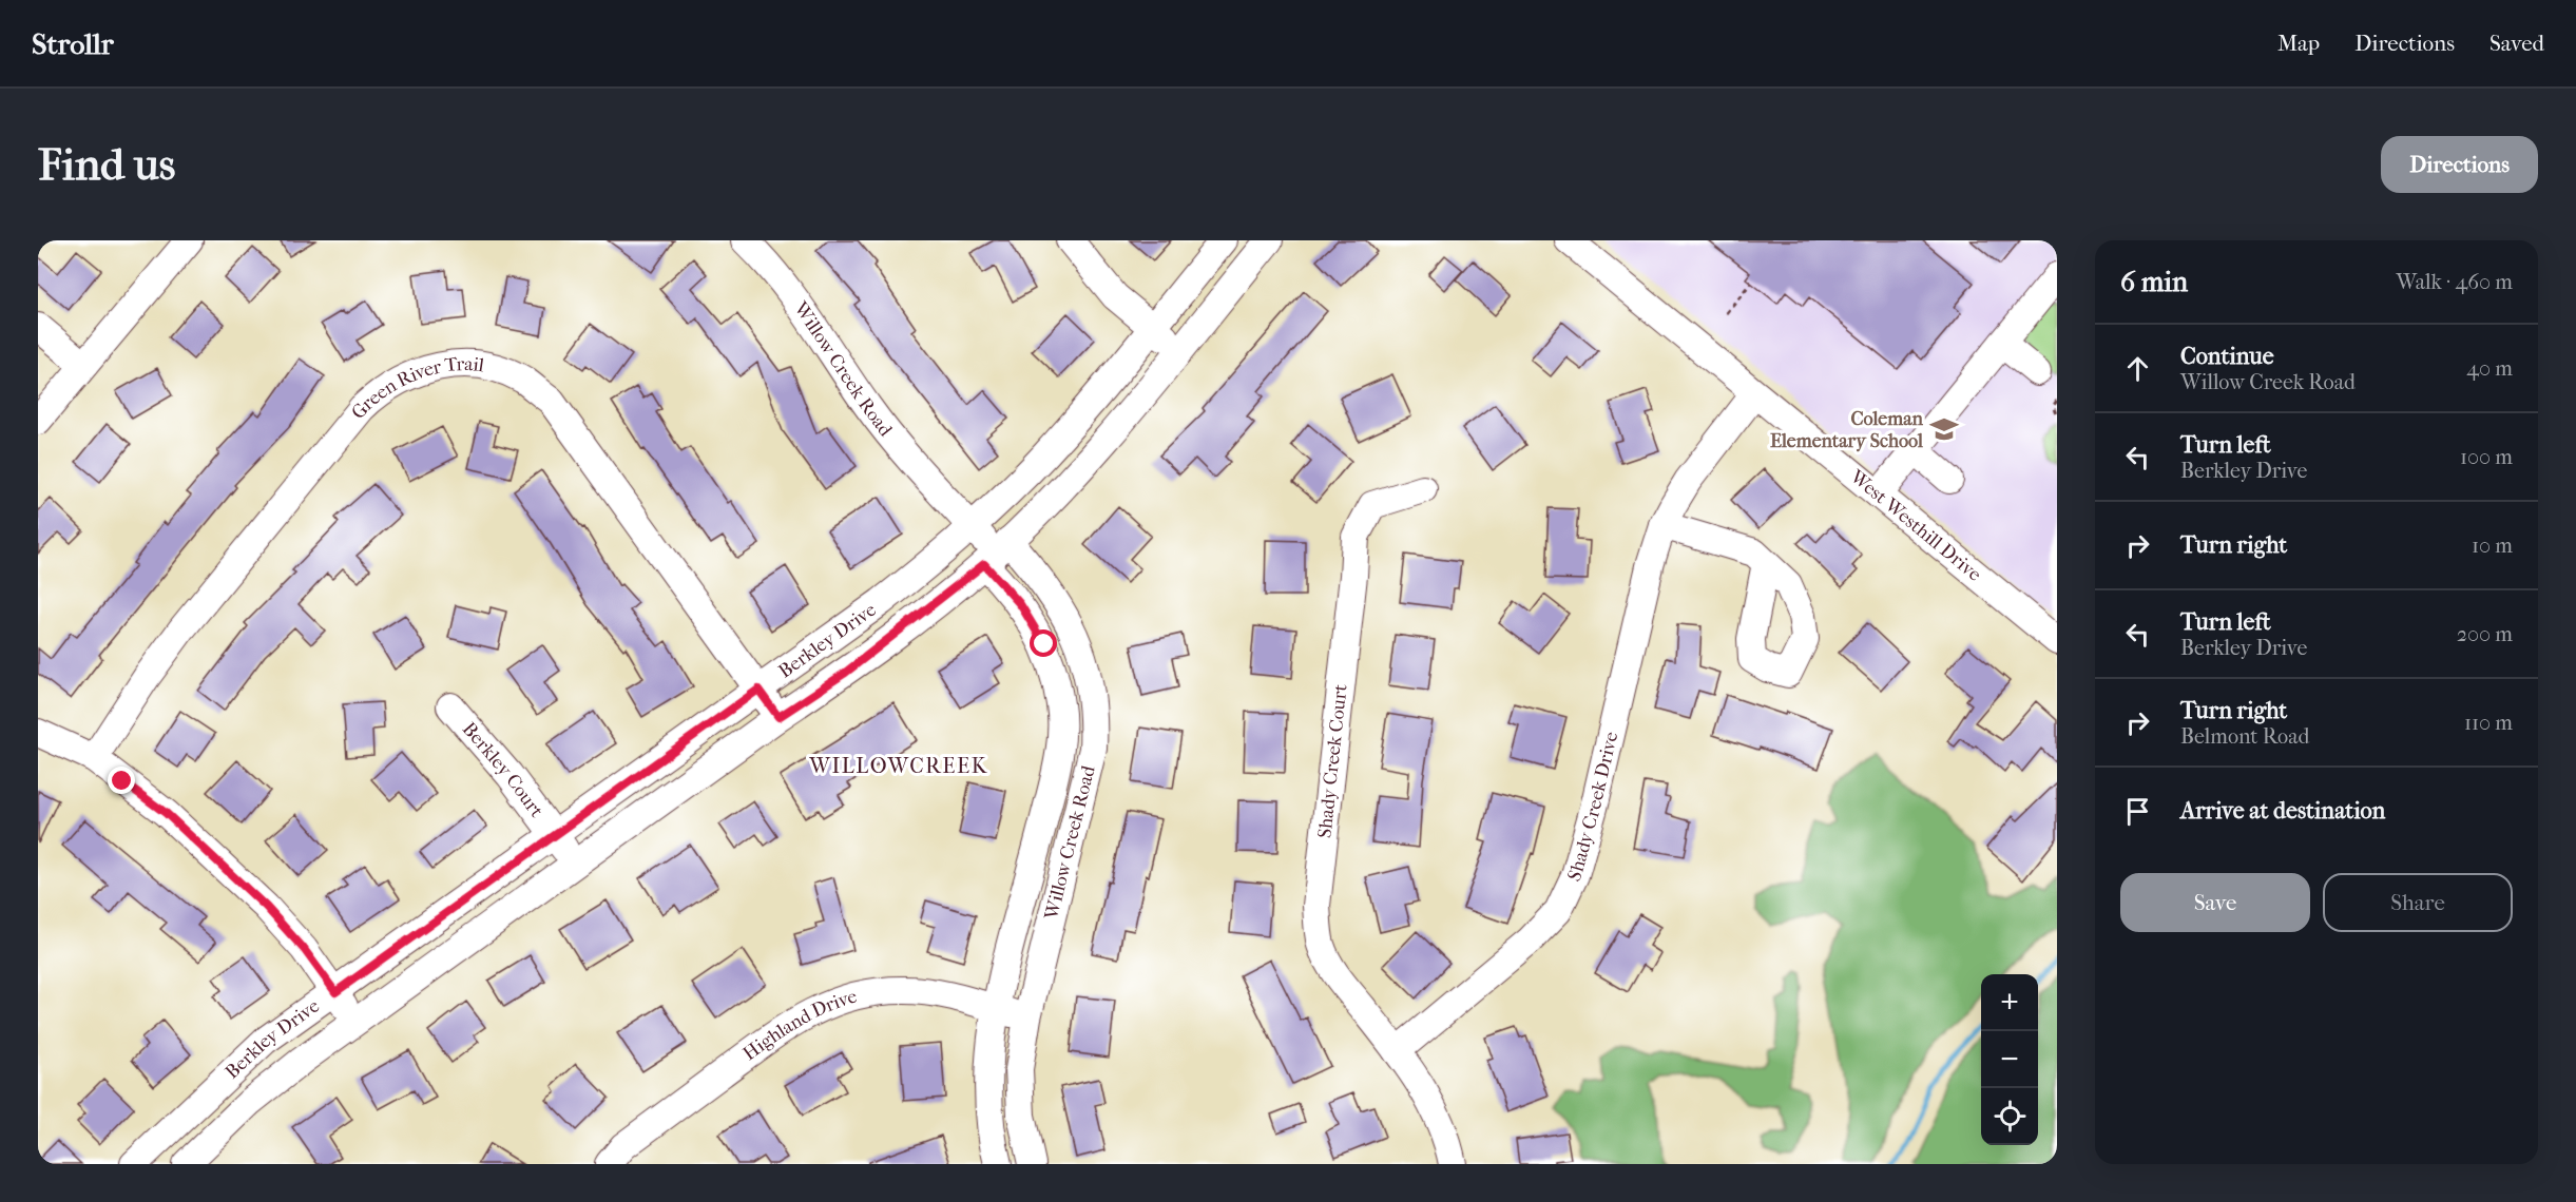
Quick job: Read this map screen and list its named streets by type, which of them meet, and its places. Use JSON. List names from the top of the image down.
{
  "streets": {
    "street": [
      "Willow Creek Road",
      "Green River Trail",
      "West Westhill Drive",
      "Berkley Drive",
      "Shady Creek Court",
      "Berkley Court",
      "Shady Creek Drive",
      "Highland Drive"
    ]
  },
  "crossings": [
    ["Willow Creek Road", "Berkley Drive"],
    ["Willow Creek Road", "Highland Drive"],
    ["Green River Trail", "Berkley Drive"],
    ["West Westhill Drive", "Shady Creek Drive"],
    ["Berkley Drive", "Berkley Court"],
    ["Shady Creek Court", "Shady Creek Drive"]
  ],
  "districts": ["WILLOWCREEK"],
  "places": {
    "school or university": ["Coleman Elementary School"]
  },
  "page": {
    "header": "Strollr",
    "nav": ["Map", "Directions", "Saved"],
    "buttons": [
      "Directions",
      ["Save", "Share"]
    ],
    "title": "Find us",
    "heading": ["6 min", "Walk · 460 m"],
    "list": [
      ["Continue", "Willow Creek Road", "40 m"],
      ["Turn left", "Berkley Drive", "100 m"],
      ["Turn right", "10 m"],
      ["Turn left", "Berkley Drive", "200 m"],
      ["Turn right", "Belmont Road", "110 m"],
      "Arrive at destination"
    ],
    "map_buttons": ["+", "−"]
  }
}
